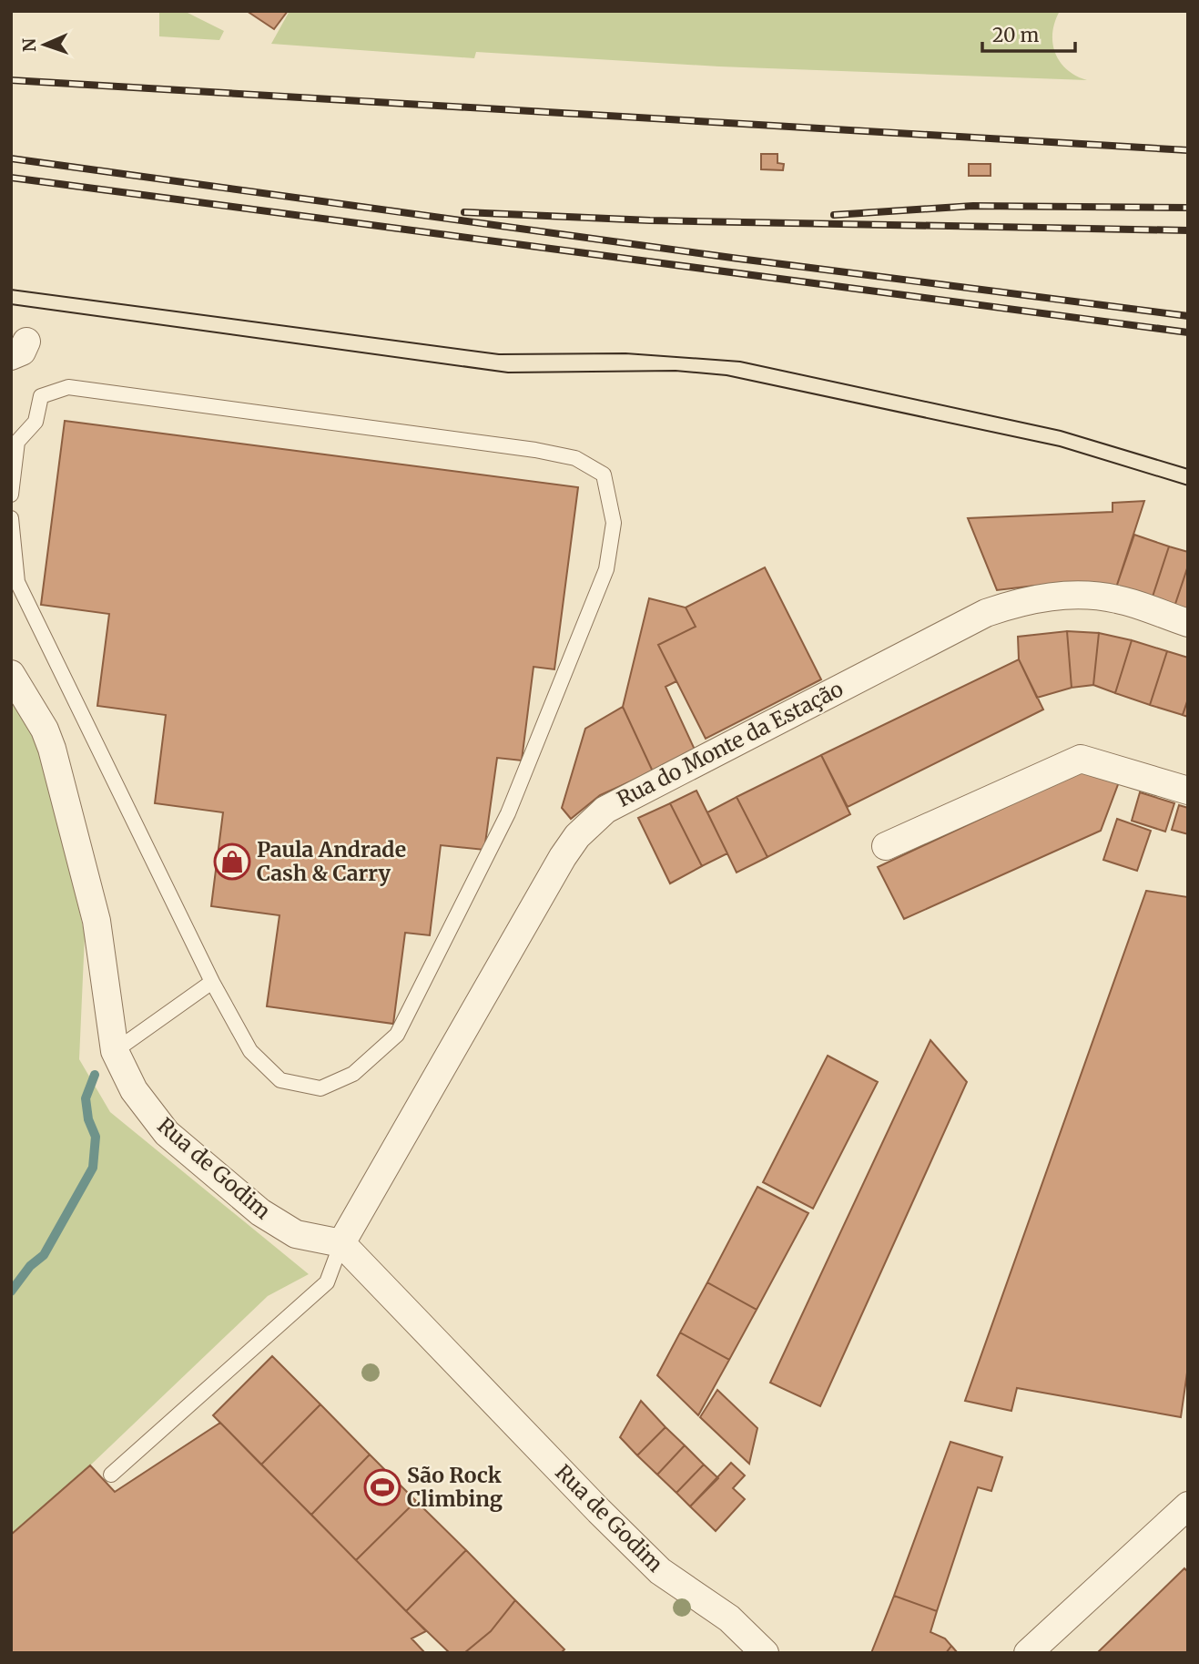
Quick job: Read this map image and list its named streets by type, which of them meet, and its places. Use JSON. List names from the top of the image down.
{
  "streets": {
    "street": ["Rua do Monte da Estação", "Rua de Godim"]
  },
  "crossings": [
    ["Rua do Monte da Estação", "Rua de Godim"]
  ],
  "places": {
    "shop": ["Paula Andrade Cash & Carry"],
    "sports": ["São Rock Climbing"]
  },
  "scale_bar": "20 m",
  "north": "left"
}
